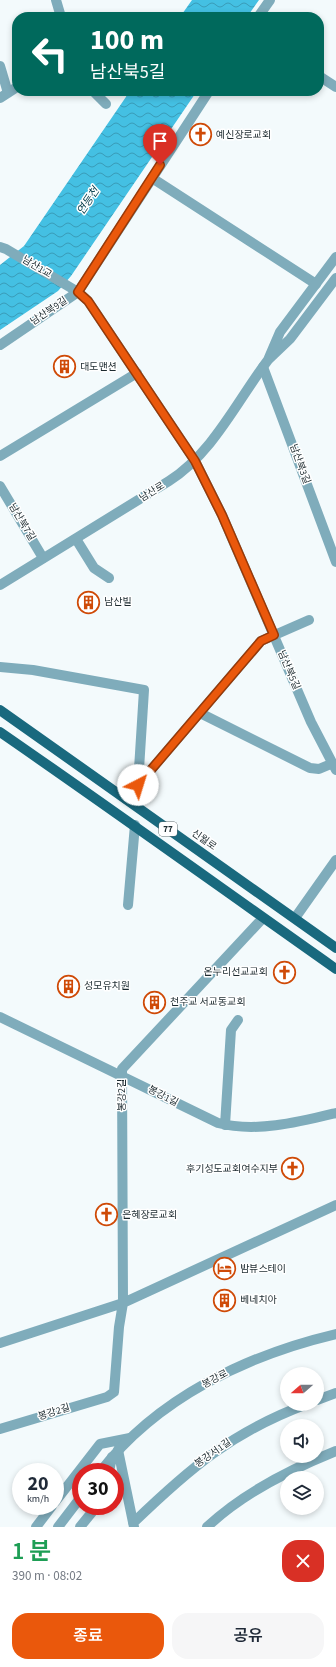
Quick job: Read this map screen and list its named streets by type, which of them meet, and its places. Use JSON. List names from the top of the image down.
{
  "streets": {
    "main road": ["77", "신월로"],
    "street": [
      "남산1교",
      "남산북9길",
      "남산북3길",
      "남산로",
      "남산북7길",
      "남산북5길",
      "봉강2길",
      "봉강1길",
      "봉강로",
      "봉강서1길"
    ]
  },
  "crossings": [
    ["남산1교", "남산북9길"],
    ["남산1교", "남산북5길"],
    ["남산북3길", "남산로"],
    ["남산로", "남산북7길"],
    ["남산로", "남산북5길"],
    ["77", "봉강2길"],
    ["봉강2길", "봉강1길"],
    ["봉강로", "봉강서1길"]
  ],
  "water": ["연등천"],
  "places": {
    "church": [
      "예신장로교회",
      "온누리선교교회",
      "후기성도교회여수지부",
      "은혜장로교회"
    ],
    "building": [
      "대도맨션",
      "남산빌",
      "성모유치원",
      "천주교 서교동교회",
      "베네치아"
    ],
    "hotel": ["밤뷰스테이"]
  },
  "north": "left",
  "page": {
    "turn": ["100 m", "남산북5길"],
    "speed": "20 km/h",
    "limit": "30",
    "heading": ["1 분", "390 m · 08:02"],
    "buttons": ["종료", "공유"]
  }
}
